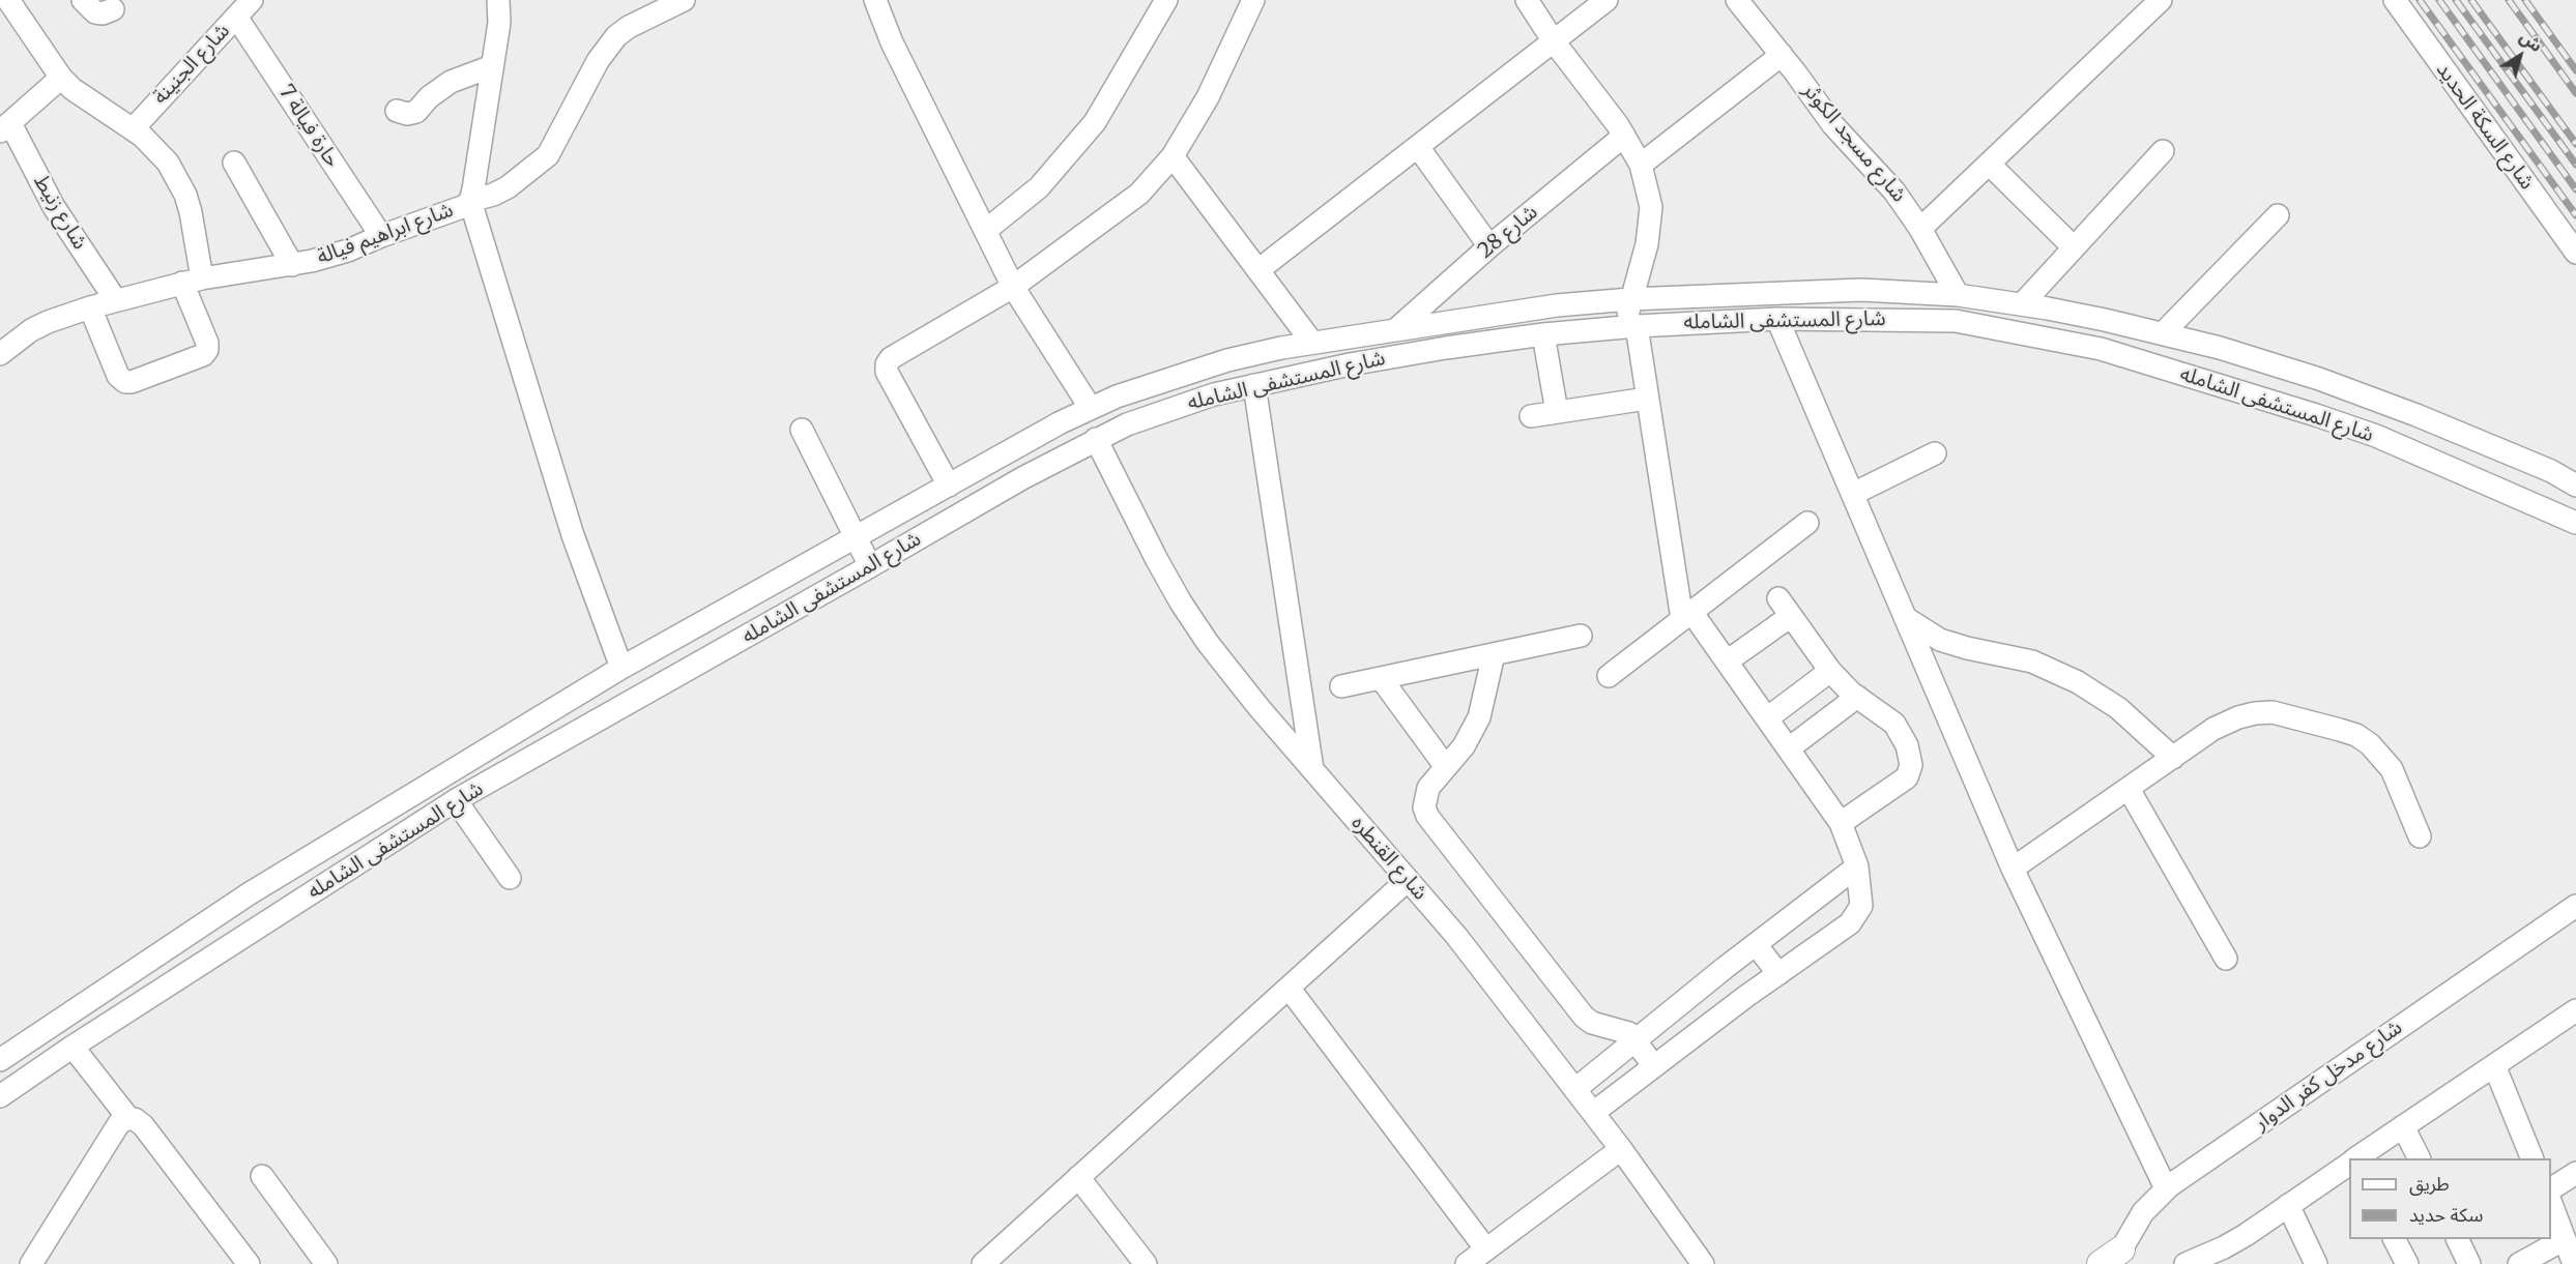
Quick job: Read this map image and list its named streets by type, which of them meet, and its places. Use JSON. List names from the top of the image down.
{
  "streets": {
    "street": [
      "شارع الجنينة",
      "حارة فيالة 7",
      "شارع السكة الحديد",
      "شارع مسجد الكوثر",
      "شارع زنيط",
      "شارع 28",
      "شارع ابراهيم فيالة",
      "شارع المستشفى الشامله",
      "شارع القنطره",
      "شارع مدخل كفر الدوار"
    ]
  },
  "crossings": [
    ["شارع الجنينة", "حارة فيالة 7"],
    ["حارة فيالة 7", "شارع ابراهيم فيالة"],
    ["شارع مسجد الكوثر", "شارع المستشفى الشامله"],
    ["شارع زنيط", "شارع ابراهيم فيالة"],
    ["شارع 28", "شارع المستشفى الشامله"],
    ["شارع المستشفى الشامله", "شارع القنطره"]
  ],
  "legend": ["طريق", "سكة حديد"],
  "north": "top right"
}
